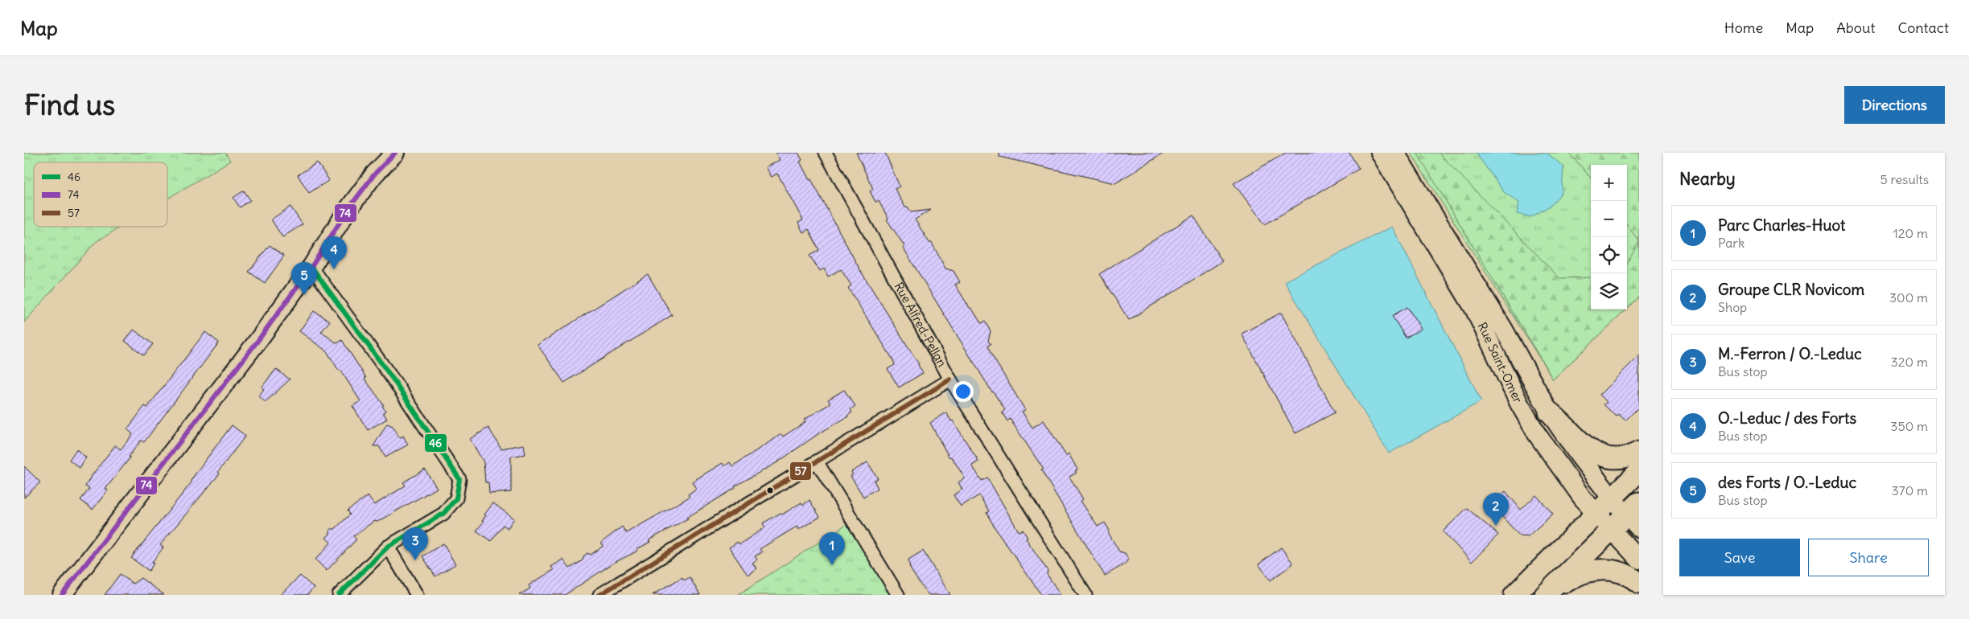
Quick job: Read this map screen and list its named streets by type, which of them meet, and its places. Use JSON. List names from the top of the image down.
{
  "streets": {
    "street": ["Rue Alfred-Pellan", "Rue Saint-Omer"]
  },
  "lines": ["transit line 74", "transit line 46", "transit line 57"],
  "legend": ["46", "74", "57"],
  "page": {
    "header": "Map",
    "nav": [
      "Home",
      "Map",
      "About",
      "Contact"
    ],
    "buttons": [
      "Directions",
      ["Save", "Share"]
    ],
    "title": "Find us",
    "heading": ["Nearby", "5 results"],
    "map_buttons": ["+", "−"],
    "list": [
      {
        "mark": "1",
        "name": "Parc Charles-Huot",
        "note": "Park",
        "value": "120 m"
      },
      {
        "mark": "2",
        "name": "Groupe CLR Novicom",
        "note": "Shop",
        "value": "300 m"
      },
      {
        "mark": "3",
        "name": "M.-Ferron / O.-Leduc",
        "note": "Bus stop",
        "value": "320 m"
      },
      {
        "mark": "4",
        "name": "O.-Leduc / des Forts",
        "note": "Bus stop",
        "value": "350 m"
      },
      {
        "mark": "5",
        "name": "des Forts / O.-Leduc",
        "note": "Bus stop",
        "value": "370 m"
      }
    ],
    "pins": [
      "4",
      "5",
      "2",
      "3",
      "1"
    ]
  }
}
